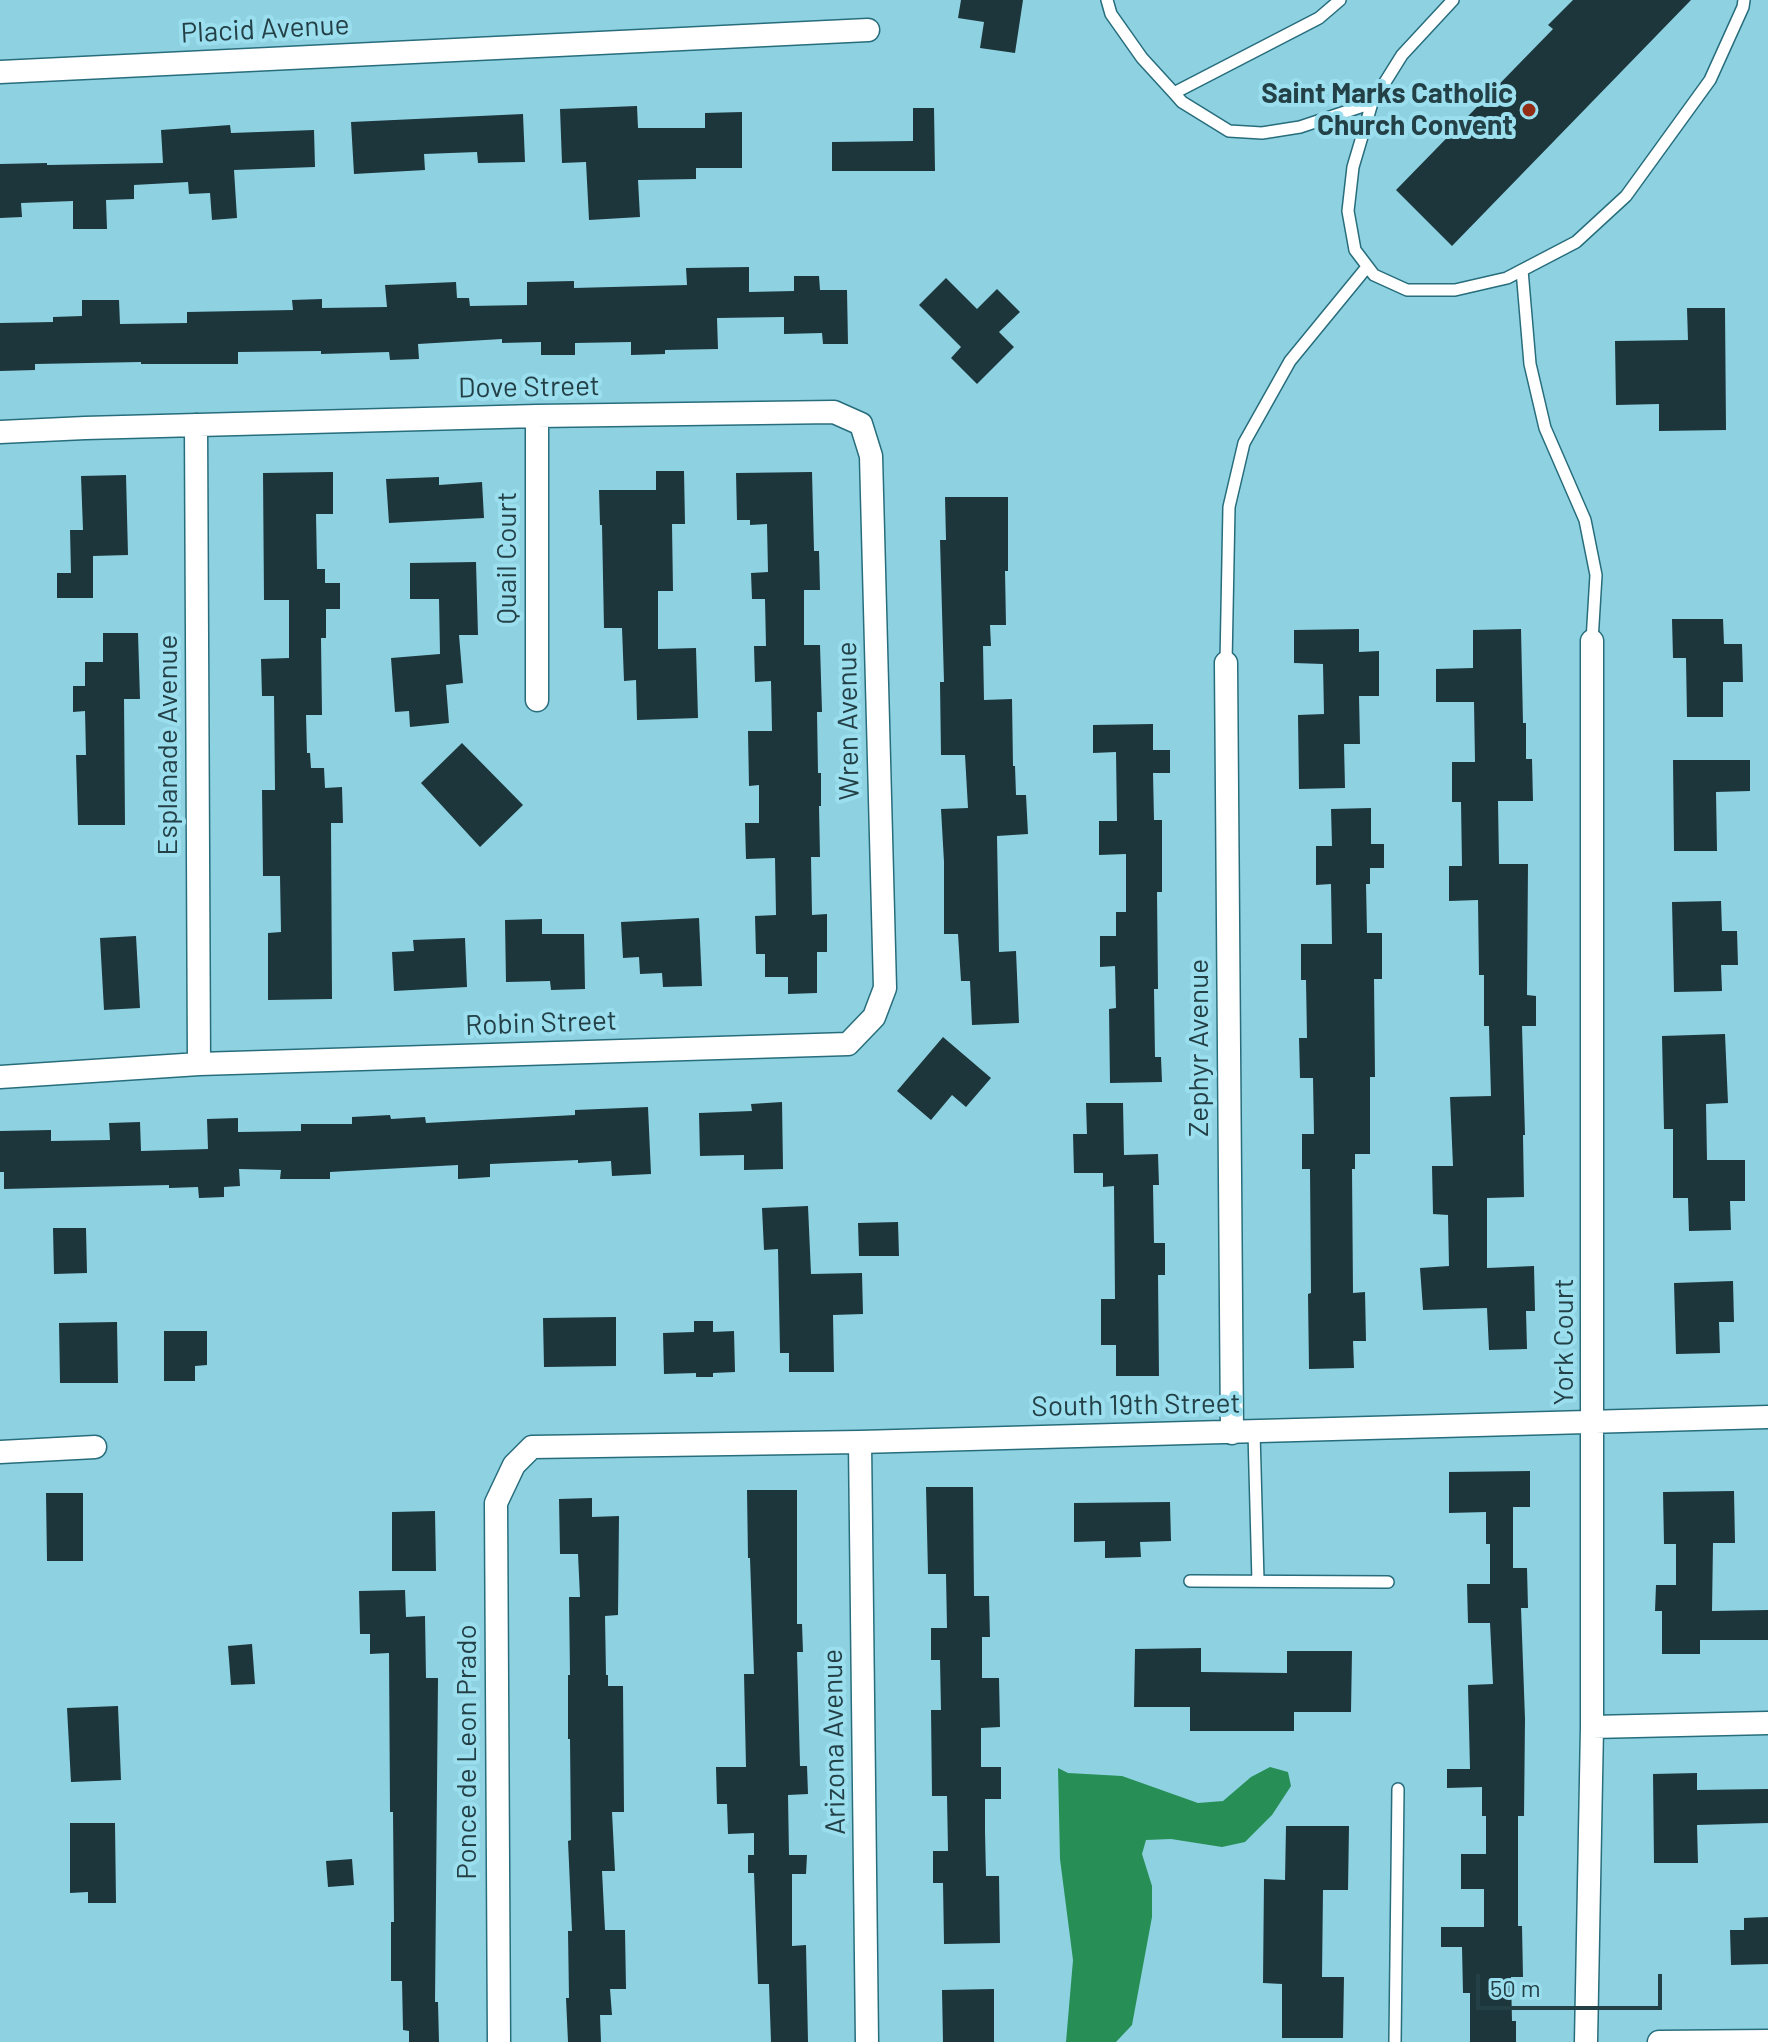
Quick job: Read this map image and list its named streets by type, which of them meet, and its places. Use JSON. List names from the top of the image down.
{
  "streets": {
    "street": [
      "Placid Avenue",
      "Dove Street",
      "Quail Court",
      "Wren Avenue",
      "Esplanade Avenue",
      "Robin Street",
      "Zephyr Avenue",
      "York Court",
      "South 19th Street",
      "Arizona Avenue",
      "Ponce de Leon Prado"
    ]
  },
  "crossings": [
    ["Dove Street", "Quail Court"],
    ["Dove Street", "Wren Avenue"],
    ["Dove Street", "Esplanade Avenue"],
    ["Wren Avenue", "Robin Street"],
    ["Esplanade Avenue", "Robin Street"],
    ["Zephyr Avenue", "South 19th Street"],
    ["York Court", "South 19th Street"],
    ["South 19th Street", "Arizona Avenue"],
    ["South 19th Street", "Ponce de Leon Prado"]
  ],
  "places": ["Saint Marks Catholic Church Convent"],
  "scale_bar": "50 m"
}
